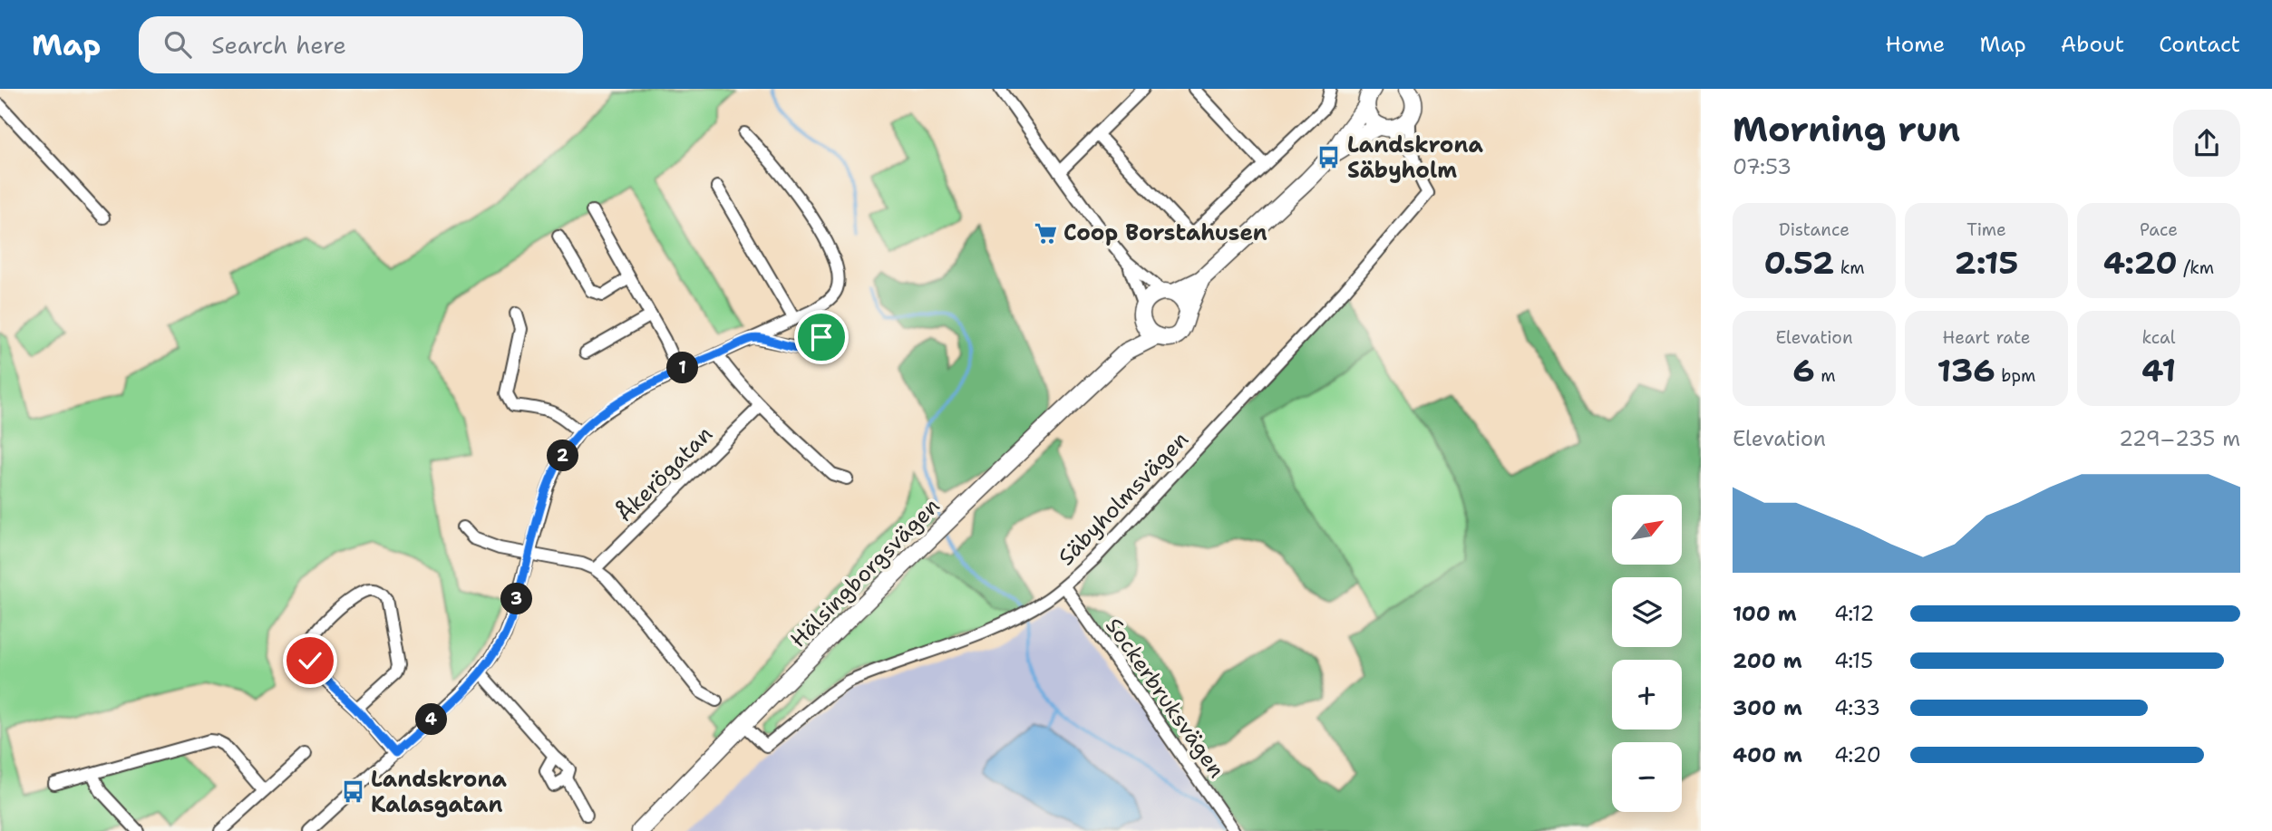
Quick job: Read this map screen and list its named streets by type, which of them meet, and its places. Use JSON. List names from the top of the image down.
{
  "streets": {
    "main road": ["Hälsingborgsvägen"],
    "street": ["Åkerögatan", "Säbyholmsvägen", "Sockerbruksvägen"]
  },
  "crossings": [
    ["Säbyholmsvägen", "Hälsingborgsvägen"],
    ["Säbyholmsvägen", "Sockerbruksvägen"]
  ],
  "places": {
    "bus stop": ["Landskrona Säbyholm", "Landskrona Kalasgatan"],
    "supermarket": ["Coop Borstahusen"]
  },
  "north": "top right",
  "page": {
    "header": "Map",
    "search": "Search here",
    "nav": [
      "Home",
      "Map",
      "About",
      "Contact"
    ],
    "heading": ["Morning run", "07:53"],
    "stats": [
      ["Distance", "0.52 km"],
      ["Time", "2:15"],
      ["Pace", "4:20 /km"],
      ["Elevation", "6 m"],
      ["Heart rate", "136 bpm"],
      ["kcal", "41"]
    ],
    "pins": [
      "1",
      "2",
      "3",
      "4"
    ],
    "chart": ["Elevation", "229–235 m"],
    "map_buttons": ["+", "−"],
    "list": [
      {
        "name": "100 m",
        "note": "4:12"
      },
      {
        "name": "200 m",
        "note": "4:15"
      },
      {
        "name": "300 m",
        "note": "4:33"
      },
      {
        "name": "400 m",
        "note": "4:20"
      }
    ]
  }
}
